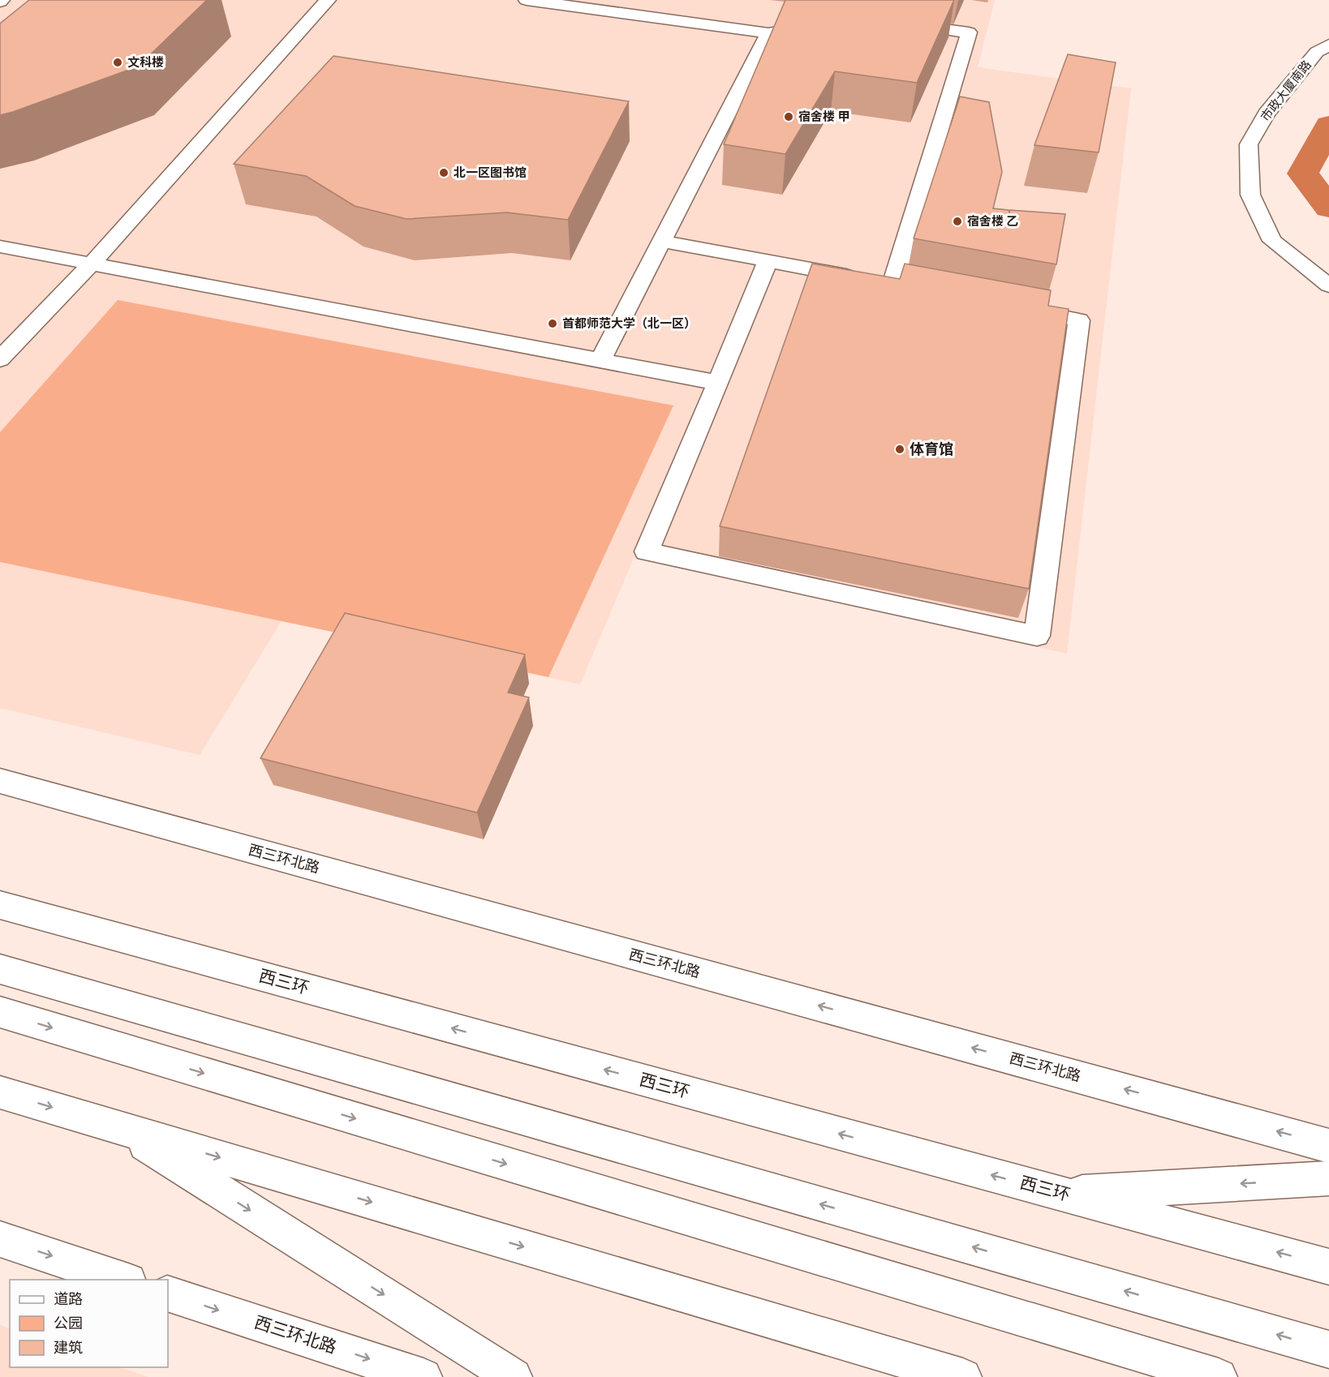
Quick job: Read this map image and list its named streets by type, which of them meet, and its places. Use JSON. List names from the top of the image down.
{
  "streets": {
    "main road": ["市政大厦南路", "西三环北路", "西三环"]
  },
  "places": [
    "文科楼",
    "宿舍楼 甲",
    "北一区图书馆",
    "宿舍楼 乙",
    "首都师范大学（北一区）",
    "体育馆"
  ],
  "legend": ["道路", "公园", "建筑"]
}
